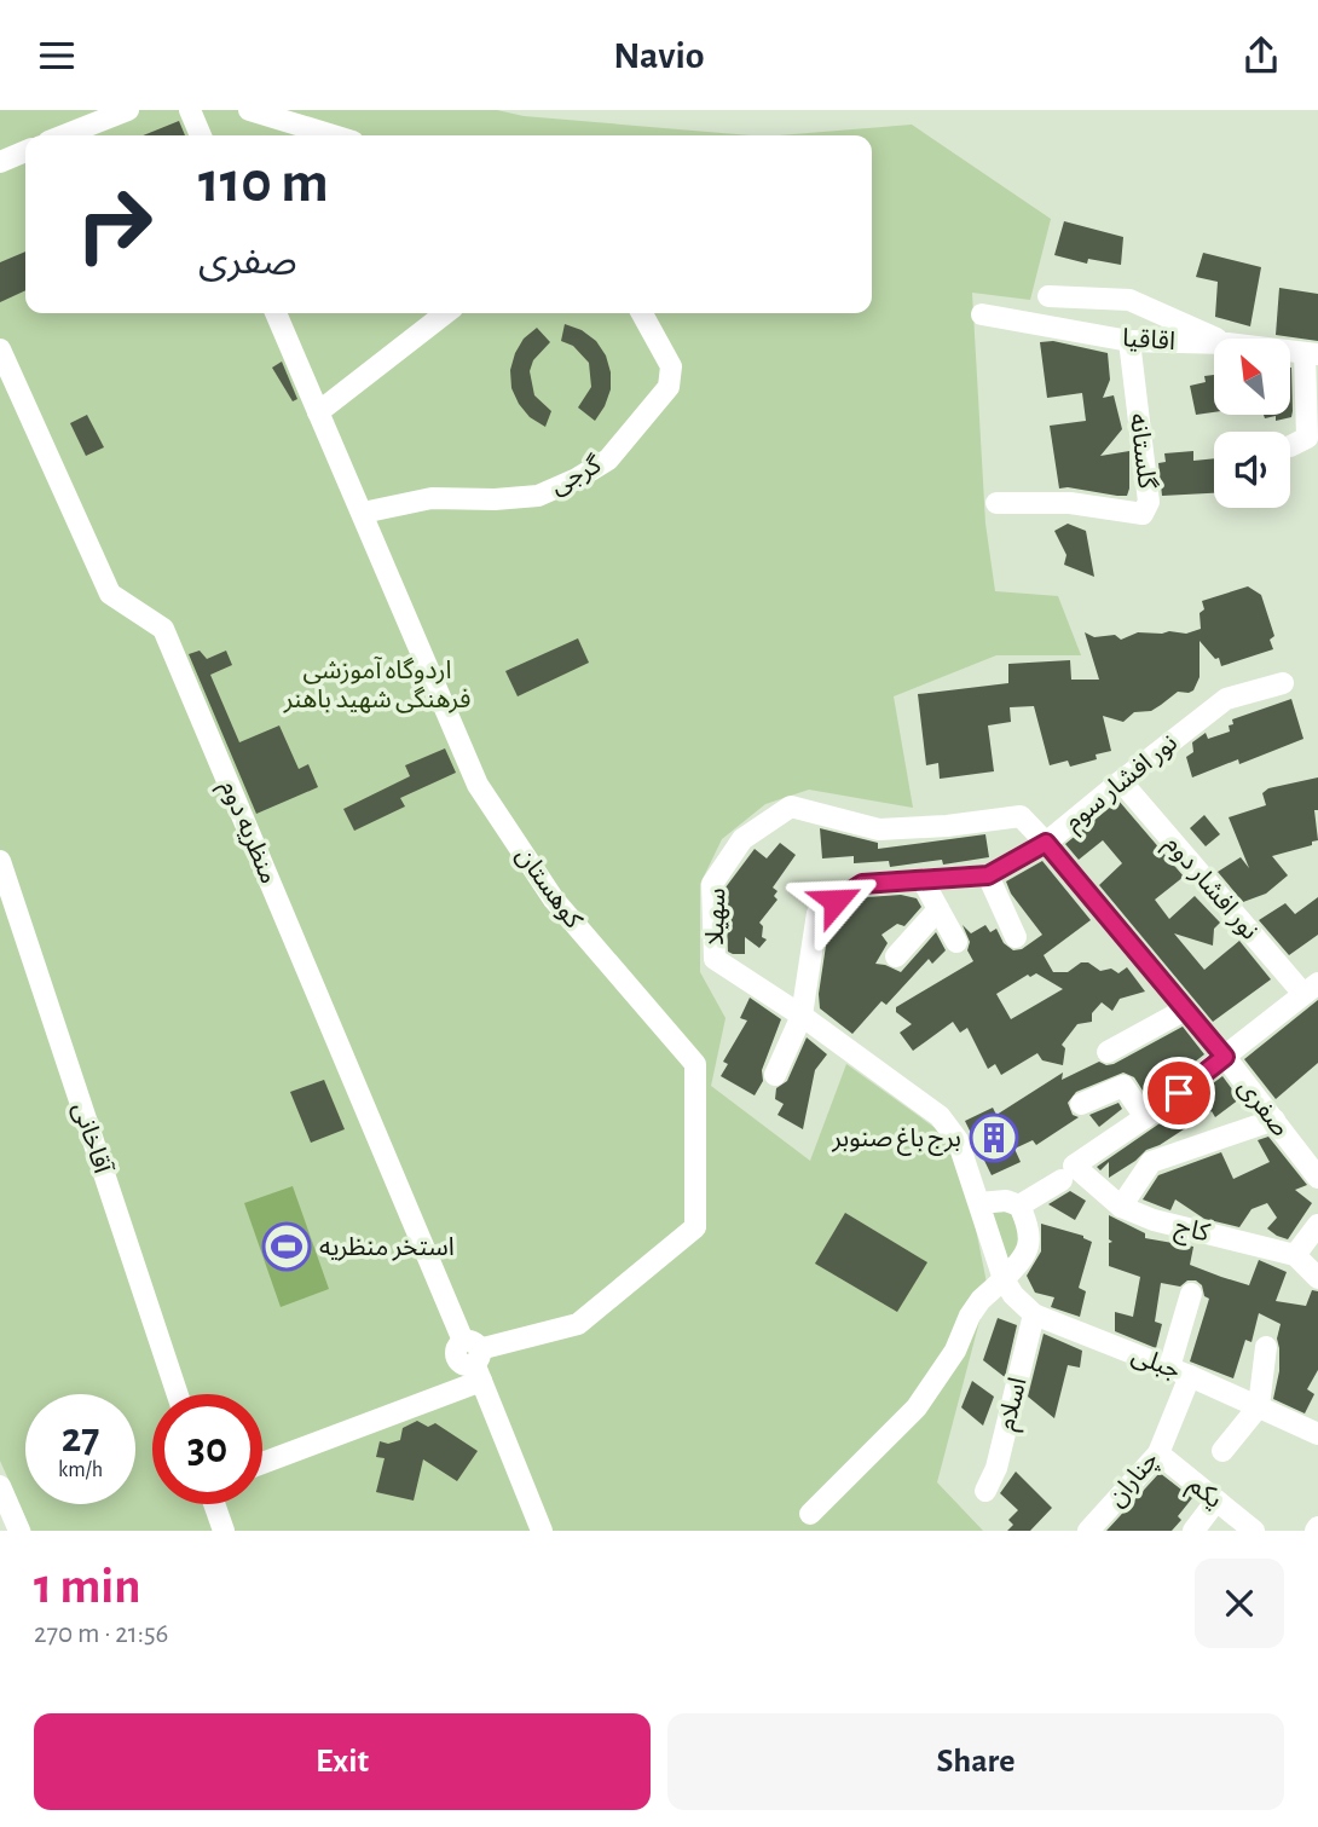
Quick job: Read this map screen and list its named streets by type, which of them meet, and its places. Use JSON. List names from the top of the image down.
{
  "streets": {
    "street": [
      "اقاقیا",
      "گلستانه",
      "گرجی",
      "نور افشار سوم",
      "منظریه دوم",
      "کوهستان",
      "نور افشار دوم",
      "سهیلا",
      "صفری",
      "آقاخانی",
      "کاج",
      "جبلی",
      "اسلام",
      "چناران",
      "یکم"
    ]
  },
  "crossings": [
    ["اقاقیا", "گلستانه"],
    ["گرجی", "کوهستان"],
    ["نور افشار سوم", "نور افشار دوم"],
    ["نور افشار سوم", "سهیلا"],
    ["نور افشار سوم", "صفری"],
    ["منظریه دوم", "کوهستان"],
    ["سهیلا", "صفری"],
    ["سهیلا", "جبلی"],
    ["جبلی", "اسلام"],
    ["جبلی", "چناران"],
    ["چناران", "یکم"]
  ],
  "parks": ["اردوگاه آموزشی فرهنگی شهید باهنر"],
  "places": {
    "building": ["برج باغ صنوبر"],
    "sports": ["استخر منظریه"]
  },
  "north": "top left",
  "page": {
    "header": "Navio",
    "turn": ["110 m", "صفری"],
    "speed": "27 km/h",
    "limit": "30",
    "heading": ["1 min", "270 m · 21:56"],
    "buttons": ["Exit", "Share"]
  }
}
